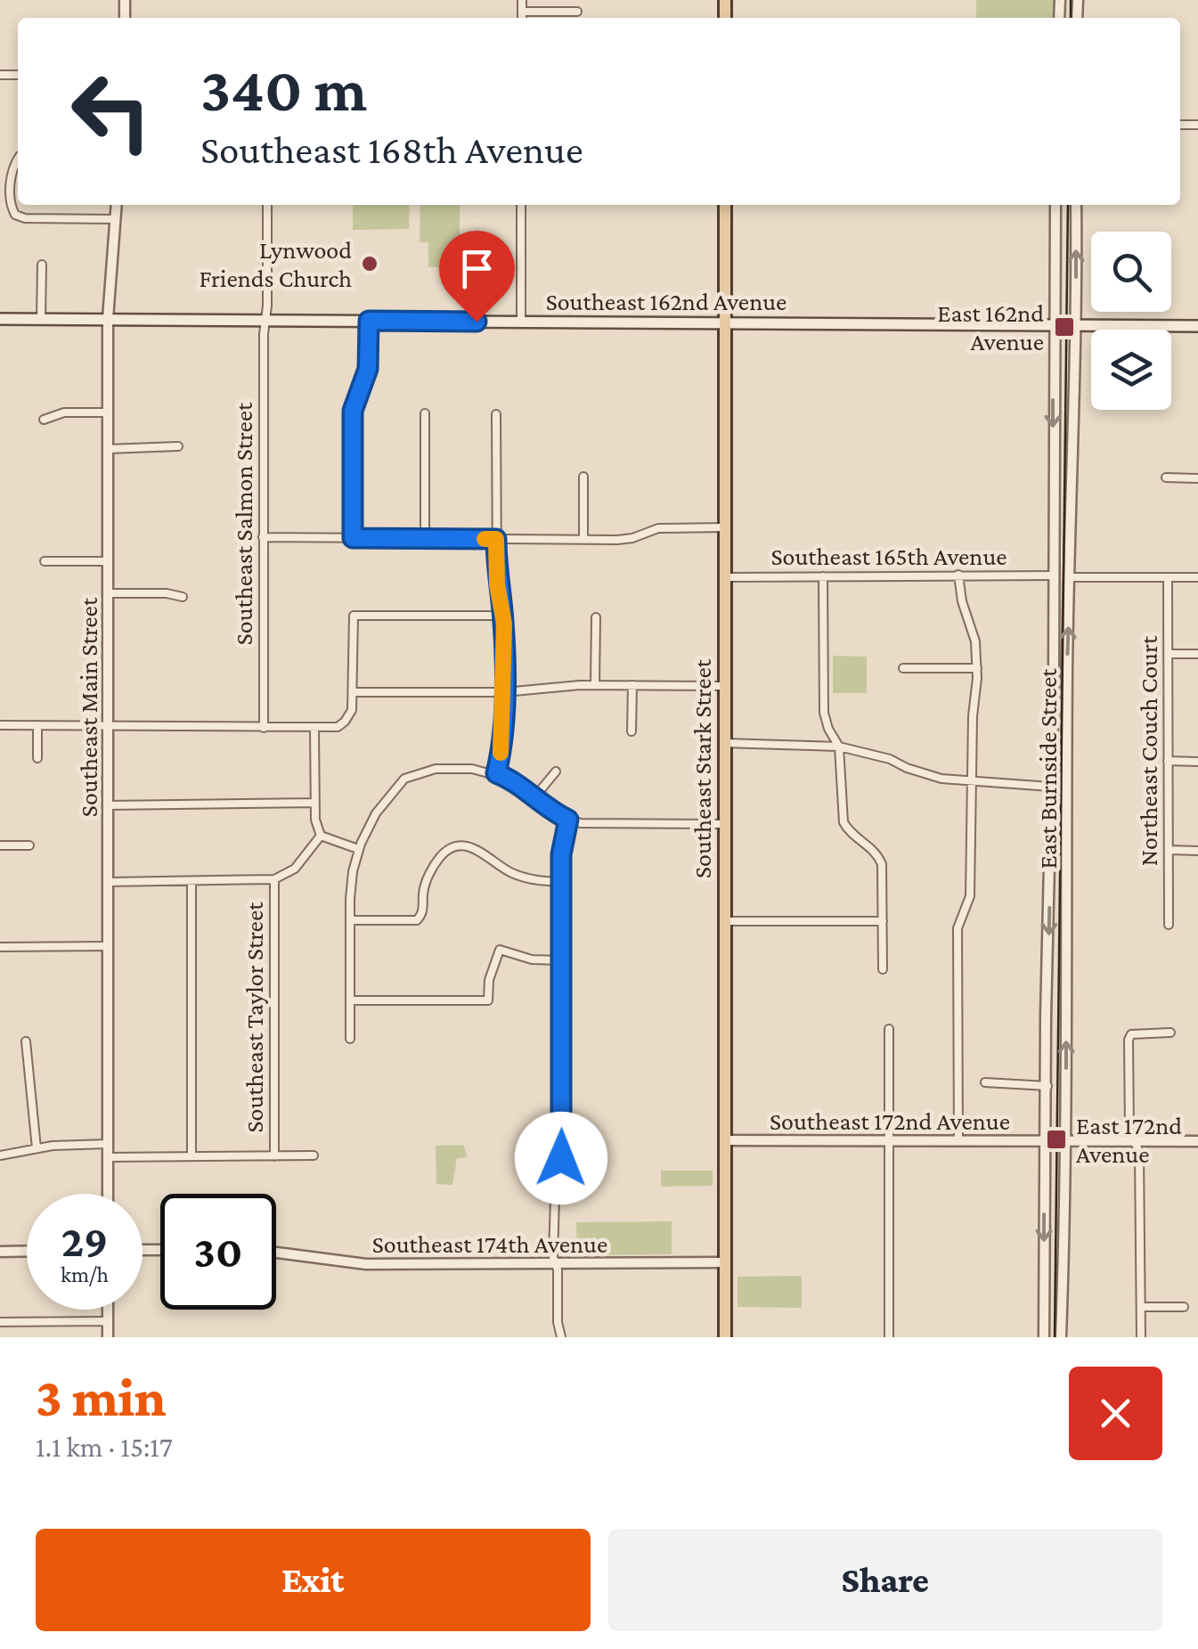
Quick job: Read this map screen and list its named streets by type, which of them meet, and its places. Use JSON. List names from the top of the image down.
{
  "streets": {
    "main road": ["Southeast 162nd Avenue", "Southeast Stark Street"],
    "street": [
      "Southeast Salmon Street",
      "Southeast 165th Avenue",
      "Southeast Main Street",
      "Northeast Couch Court",
      "East Burnside Street",
      "Southeast Taylor Street",
      "Southeast 172nd Avenue",
      "Southeast 174th Avenue"
    ]
  },
  "crossings": [
    ["Southeast 162nd Avenue", "Southeast Salmon Street"],
    ["Southeast 162nd Avenue", "Southeast Main Street"],
    ["Southeast 162nd Avenue", "Southeast Stark Street"],
    ["Southeast 162nd Avenue", "East Burnside Street"],
    ["Southeast 165th Avenue", "Southeast Stark Street"],
    ["Southeast 165th Avenue", "East Burnside Street"],
    ["Southeast Stark Street", "Southeast 172nd Avenue"],
    ["Southeast Stark Street", "Southeast 174th Avenue"],
    ["East Burnside Street", "Southeast 172nd Avenue"]
  ],
  "places": {
    "other": ["Lynwood Friends Church"],
    "transit": ["East 162nd Avenue", "East 172nd Avenue"]
  },
  "page": {
    "turn": ["340 m", "Southeast 168th Avenue"],
    "speed": "29 km/h",
    "limit": "30",
    "heading": ["3 min", "1.1 km · 15:17"],
    "buttons": ["Exit", "Share"]
  }
}
